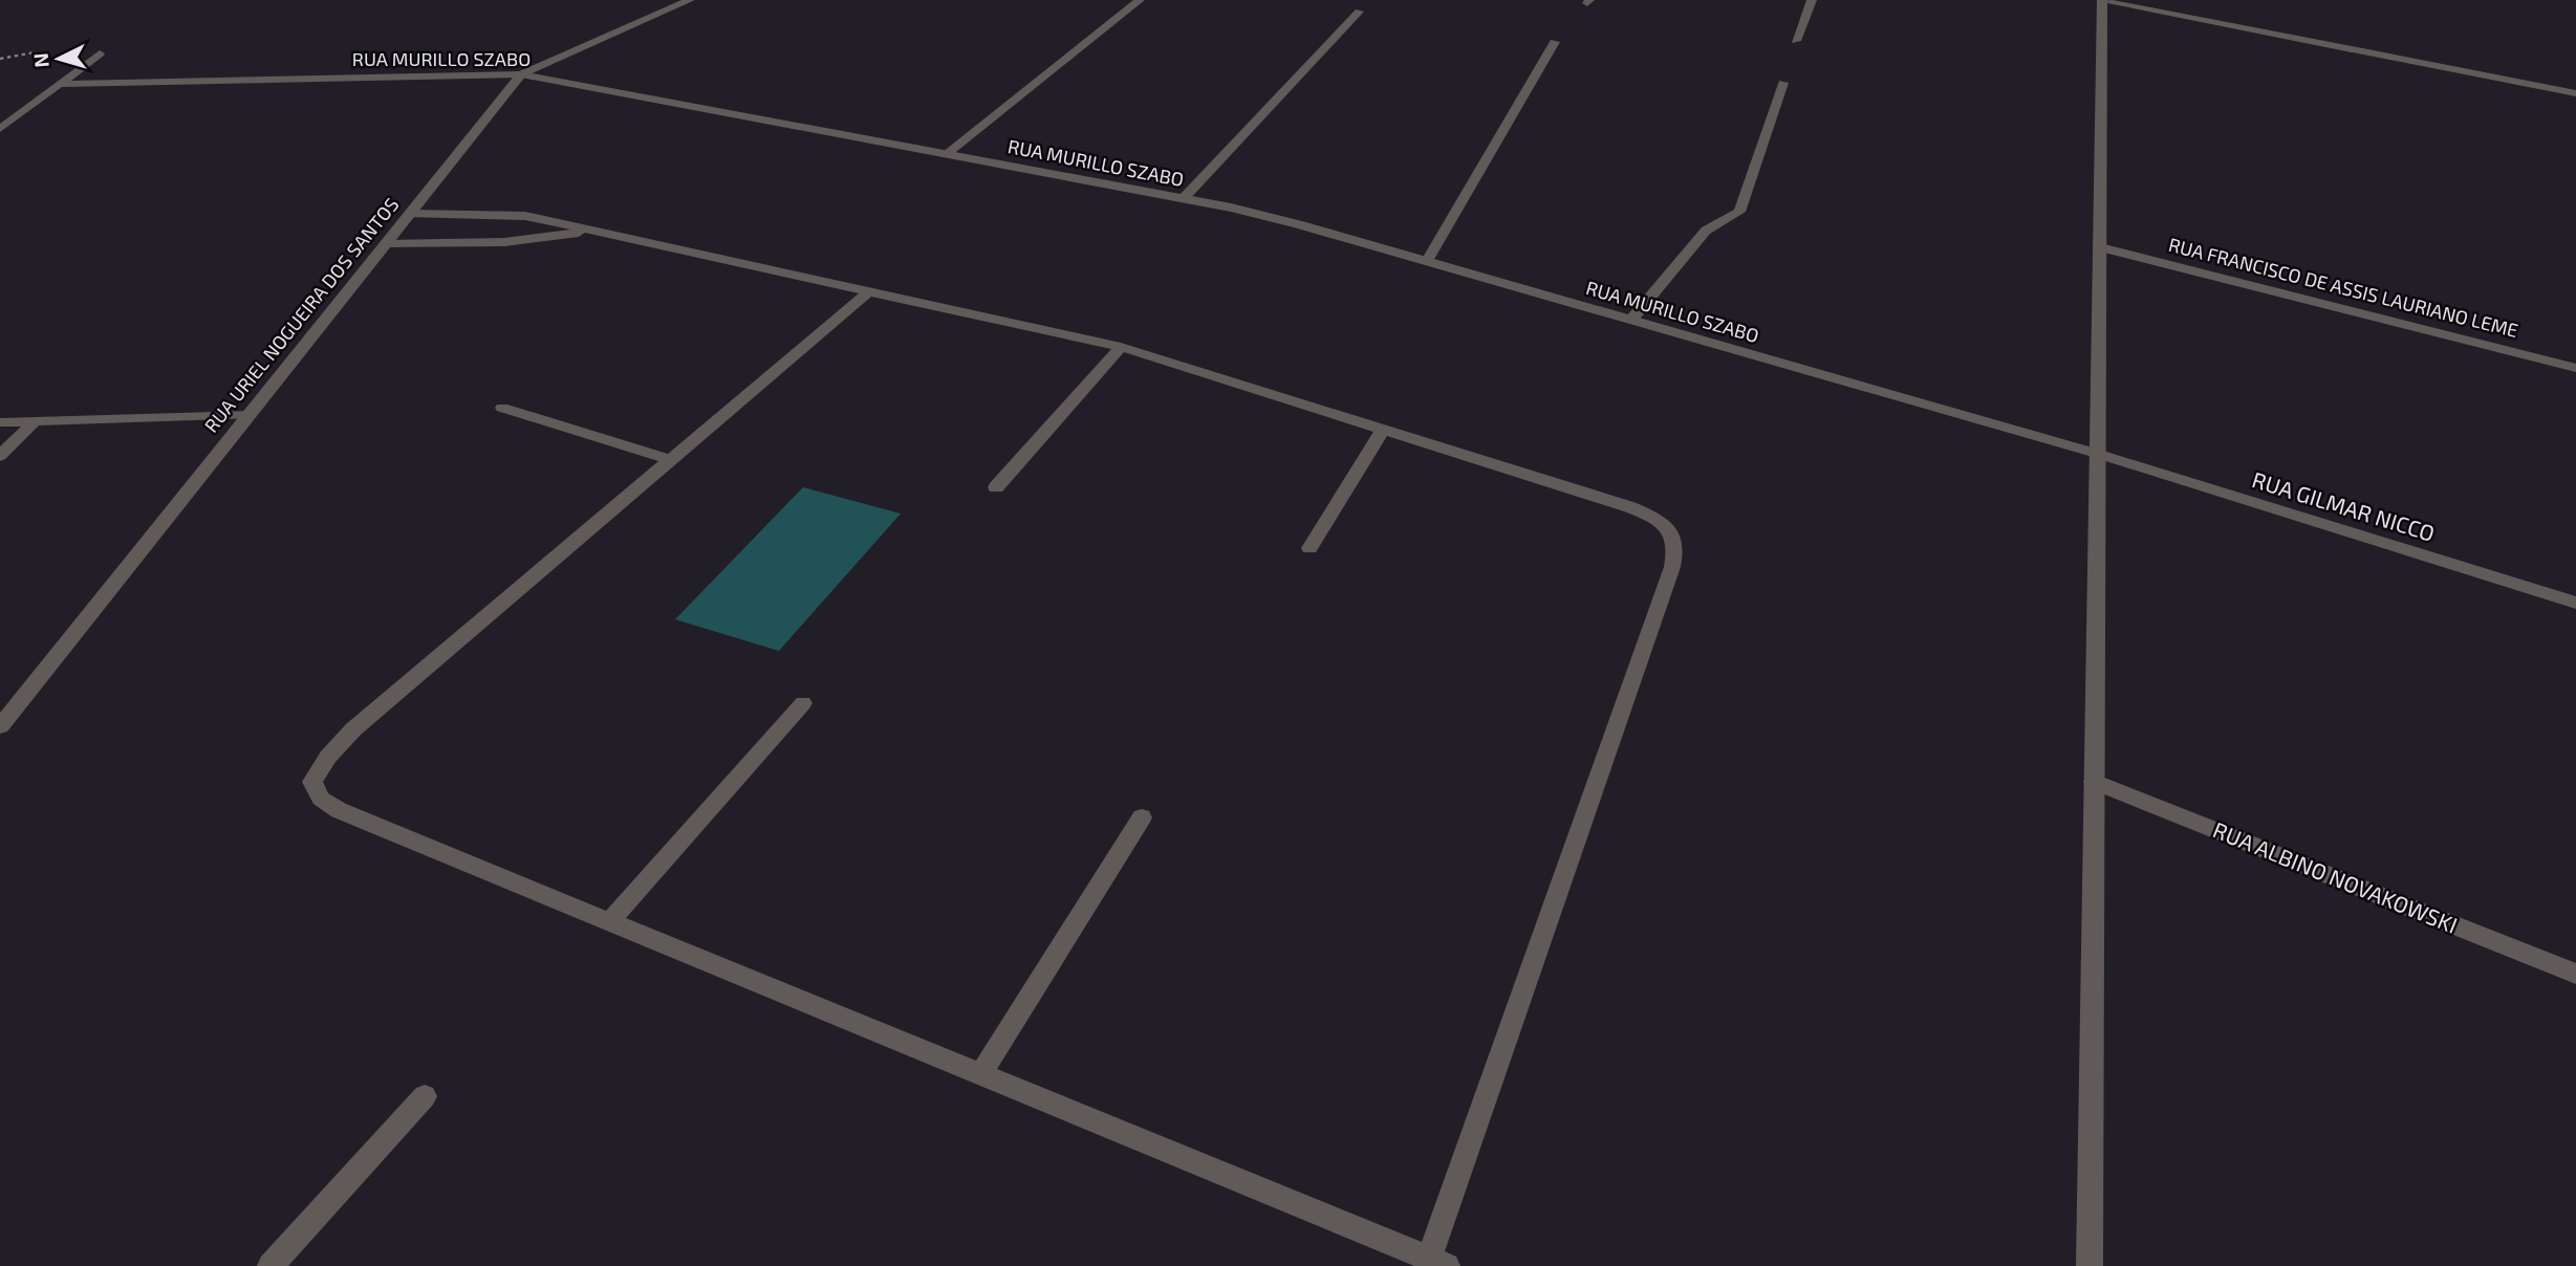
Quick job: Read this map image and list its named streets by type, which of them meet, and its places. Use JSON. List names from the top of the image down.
{
  "streets": {
    "street": [
      "RUA MURILLO SZABO",
      "RUA FRANCISCO DE ASSIS LAURIANO LEME",
      "RUA URIEL NOGUEIRA DOS SANTOS",
      "RUA GILMAR NICCO",
      "RUA ALBINO NOVAKOWSKI"
    ]
  },
  "crossings": [
    ["RUA MURILLO SZABO", "RUA URIEL NOGUEIRA DOS SANTOS"],
    ["RUA MURILLO SZABO", "RUA GILMAR NICCO"]
  ],
  "north": "left"
}
